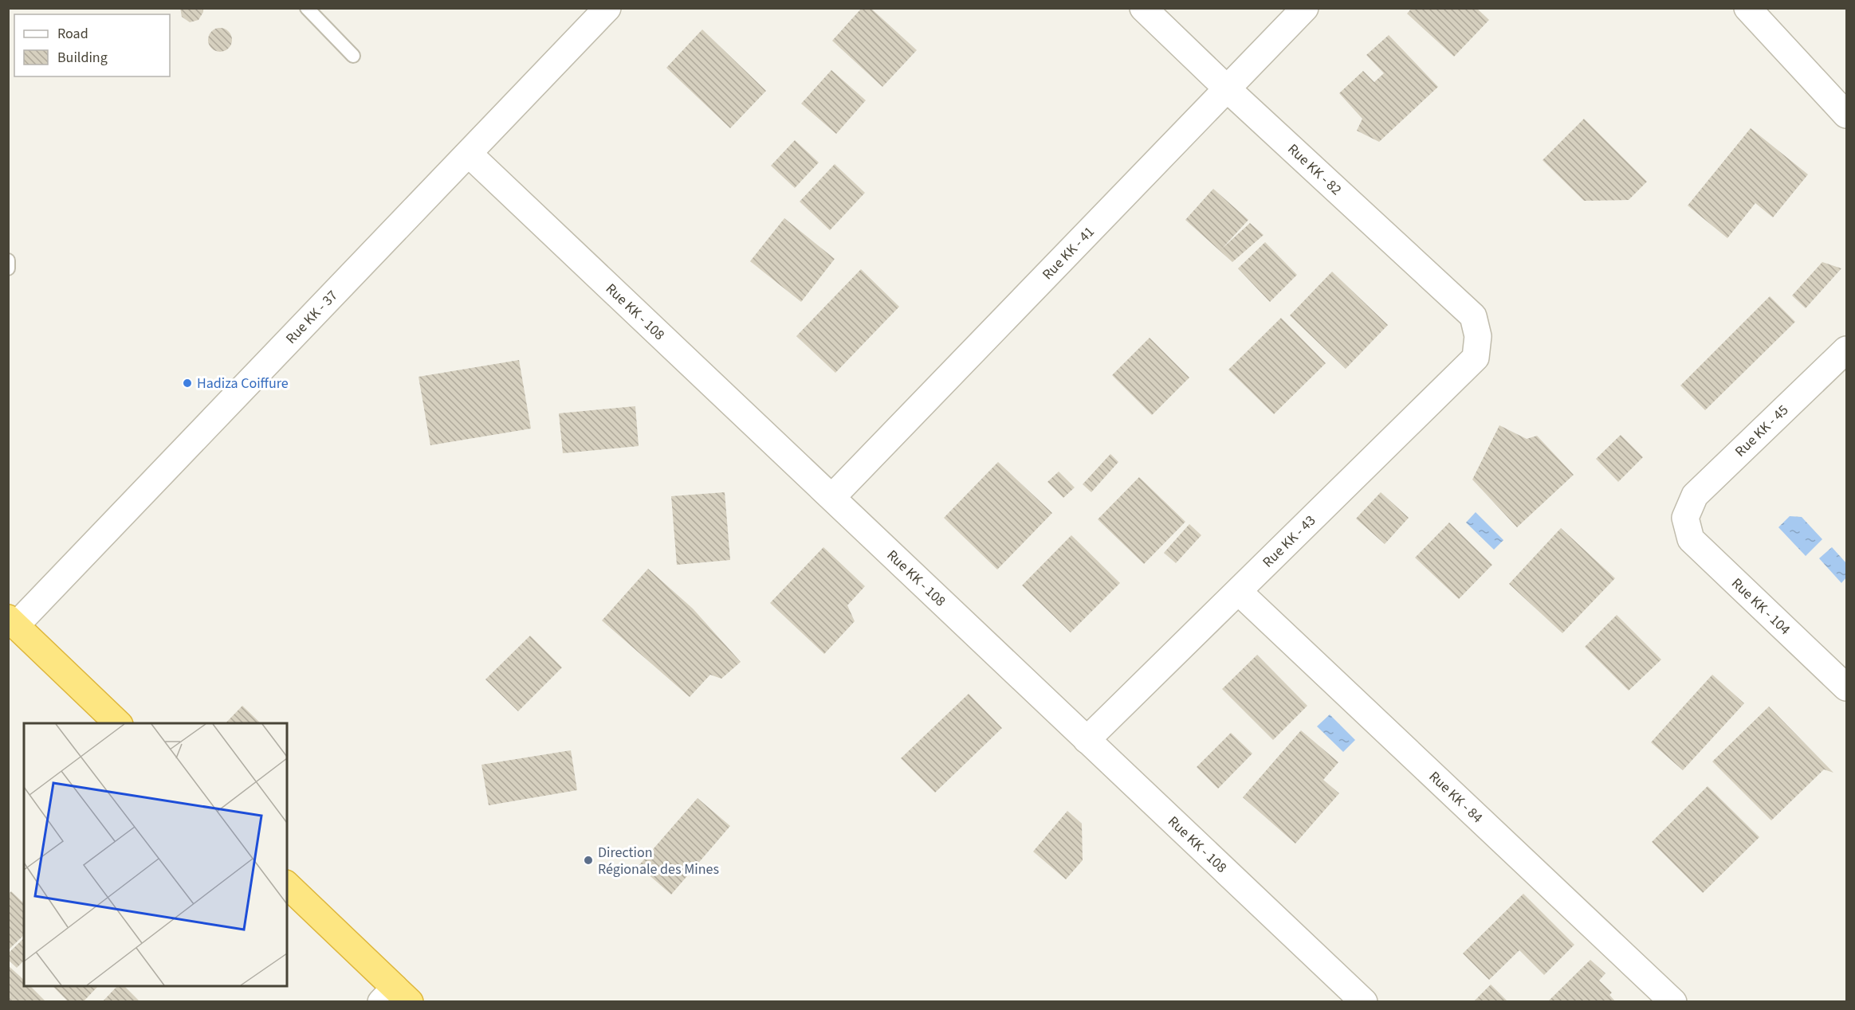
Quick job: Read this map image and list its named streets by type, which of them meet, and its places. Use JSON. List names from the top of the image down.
{
  "streets": {
    "street": [
      "Rue KK - 82",
      "Rue KK - 41",
      "Rue KK - 108",
      "Rue KK - 37",
      "Rue KK - 45",
      "Rue KK - 43",
      "Rue KK - 104",
      "Rue KK - 84"
    ]
  },
  "crossings": [
    ["Rue KK - 82", "Rue KK - 41"],
    ["Rue KK - 82", "Rue KK - 43"],
    ["Rue KK - 41", "Rue KK - 108"],
    ["Rue KK - 108", "Rue KK - 37"],
    ["Rue KK - 108", "Rue KK - 43"],
    ["Rue KK - 45", "Rue KK - 104"],
    ["Rue KK - 43", "Rue KK - 84"]
  ],
  "places": ["Hadiza Coiffure", "Direction Régionale des Mines"],
  "legend": ["Road", "Building"]
}
